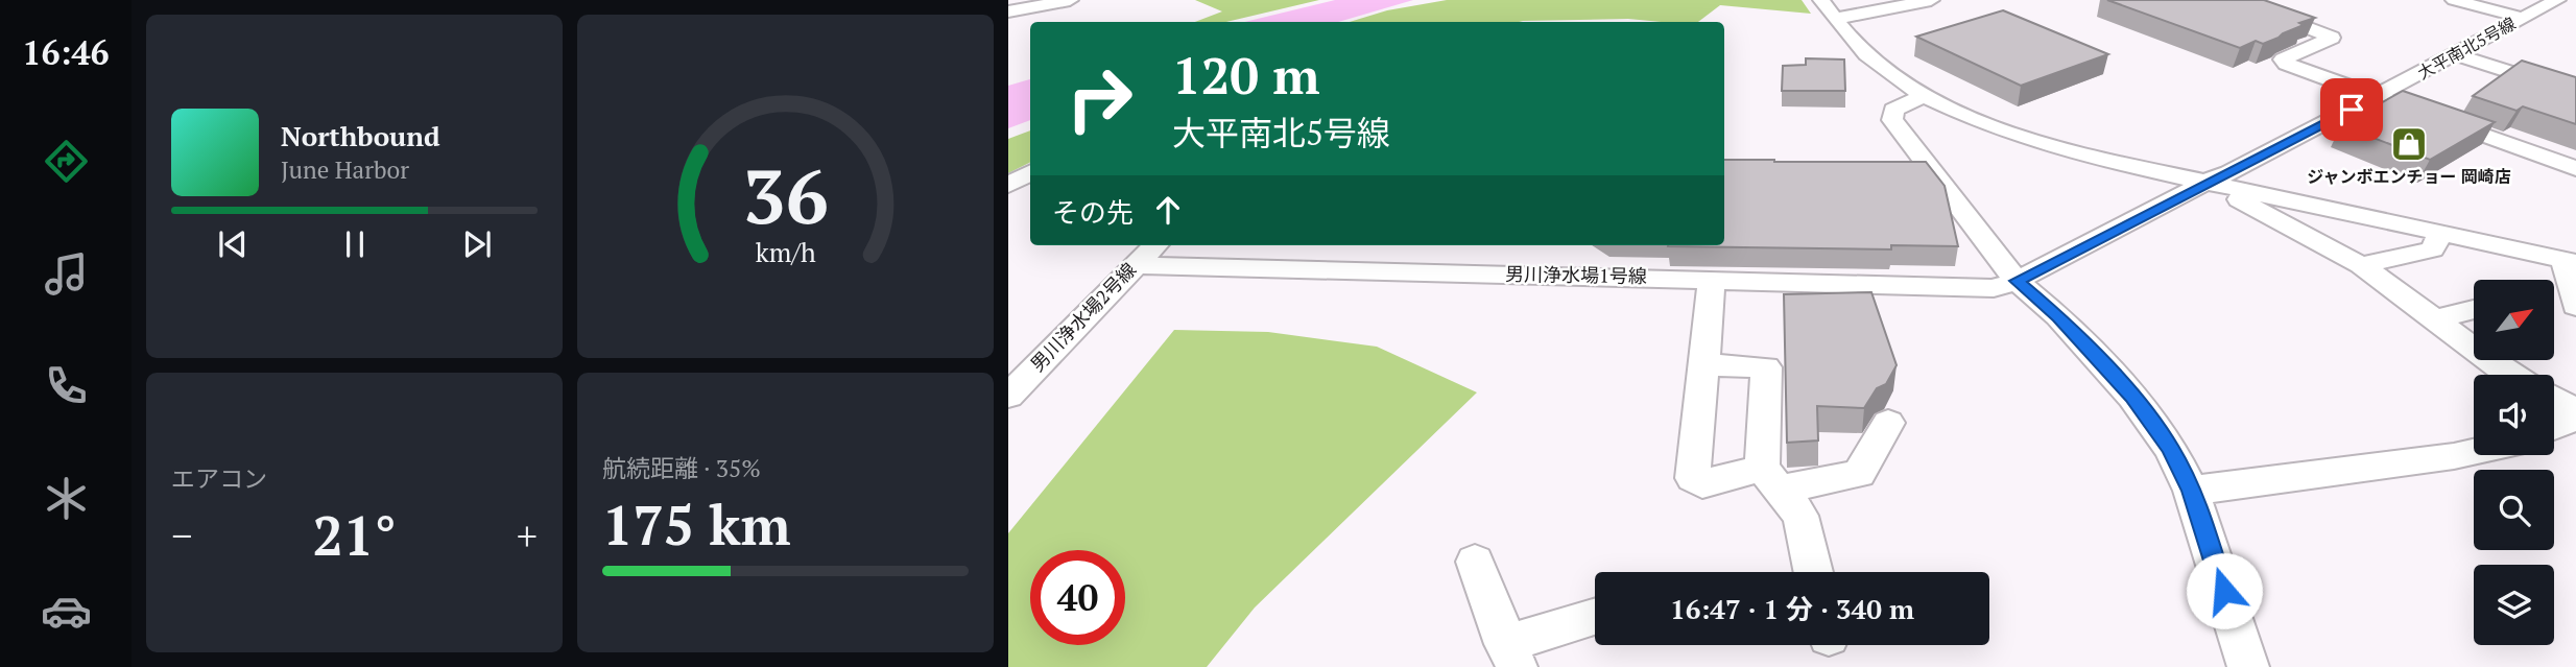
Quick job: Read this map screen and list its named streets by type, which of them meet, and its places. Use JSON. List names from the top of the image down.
{
  "streets": {
    "street": ["大平南北5号線", "男川浄水場1号線", "男川浄水場2号線"]
  },
  "crossings": [
    ["男川浄水場1号線", "男川浄水場2号線"]
  ],
  "places": {
    "shop": ["ジャンボエンチョー 岡崎店"]
  },
  "north": "top right",
  "page": {
    "tabs": "16:46",
    "turn": ["120 m", "大平南北5号線"],
    "song": ["Northbound", "June Harbor"],
    "then": "その先",
    "tile": [
      "エアコン",
      ["航続距離 · 35%", "175 km"]
    ],
    "heat": ["−", "21°", "+"],
    "limit": "40",
    "trip": "16:47 · 1 分 · 340 m",
    "gauge": ["36", "km/h"]
  }
}
